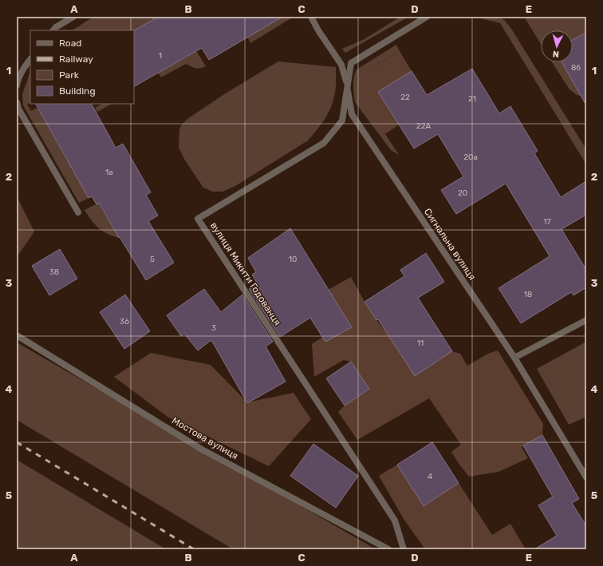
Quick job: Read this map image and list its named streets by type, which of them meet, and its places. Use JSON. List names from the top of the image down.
{
  "streets": {
    "street": ["Сигнальна вулиця", "вулиця Микити Годованця", "Мостова вулиця"]
  },
  "crossings": [
    ["Сигнальна вулиця", "вулиця Микити Годованця"]
  ],
  "house_numbers": [
    "1",
    "8б",
    "22",
    "21",
    "22А",
    "20а",
    "1а",
    "20",
    "17",
    "5",
    "10",
    "38",
    "18",
    "36",
    "3",
    "11",
    "4"
  ],
  "legend": [
    "Road",
    "Railway",
    "Park",
    "Building"
  ],
  "north": "bottom",
  "grid": {
    "columns": [
      "A",
      "B",
      "C",
      "D",
      "E"
    ],
    "rows": [
      "1",
      "2",
      "3",
      "4",
      "5"
    ]
  }
}
